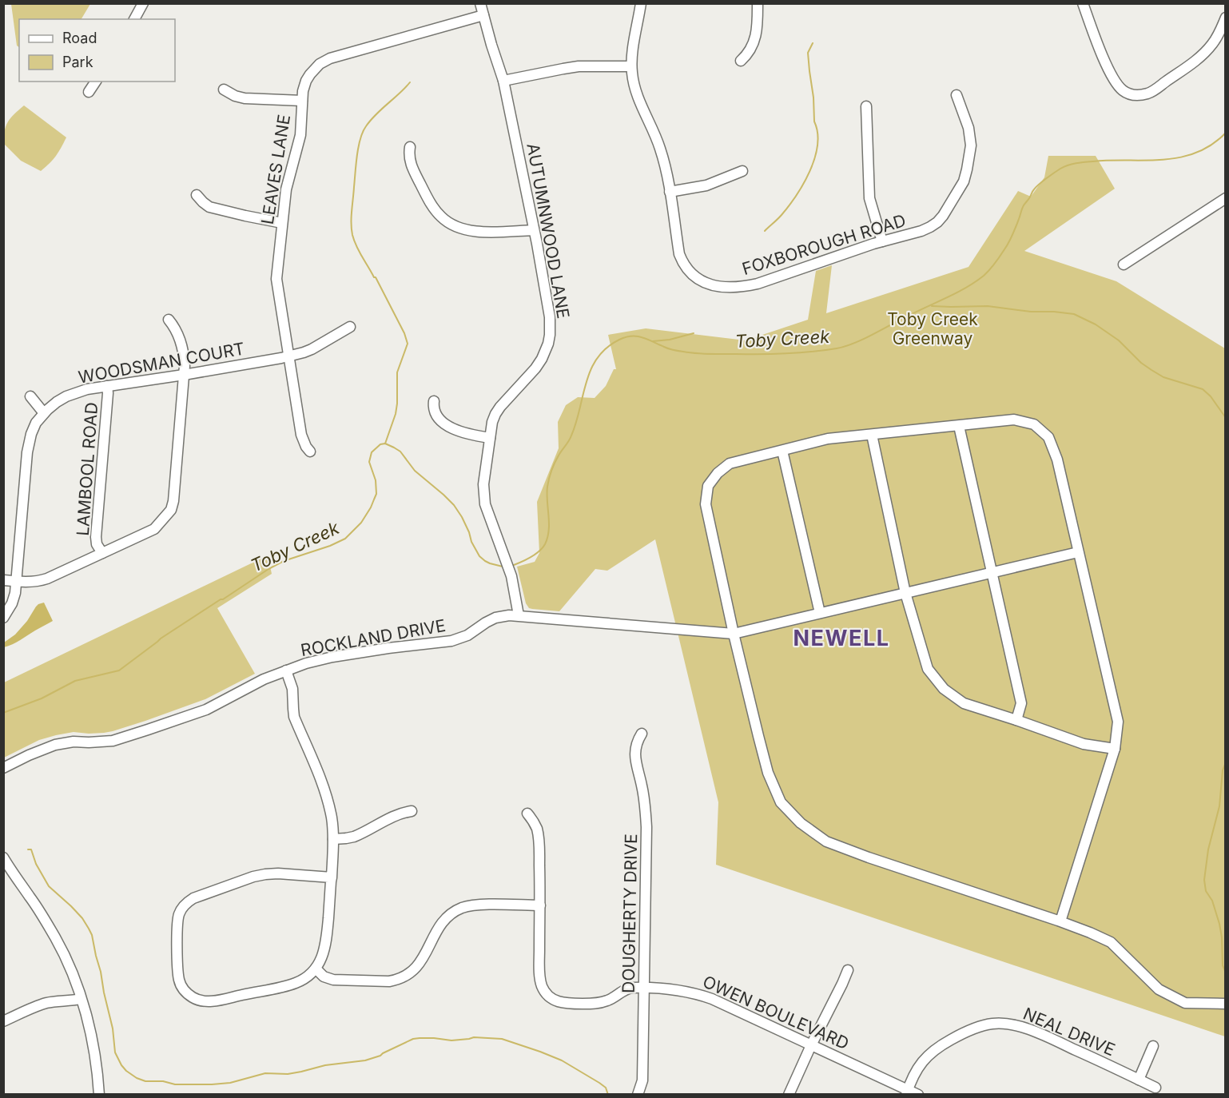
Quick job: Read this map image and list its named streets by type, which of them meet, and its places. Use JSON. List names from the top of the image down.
{
  "streets": {
    "street": [
      "LEAVES LANE",
      "AUTUMNWOOD LANE",
      "FOXBOROUGH ROAD",
      "WOODSMAN COURT",
      "LAMBOOL ROAD",
      "ROCKLAND DRIVE",
      "DOUGHERTY DRIVE",
      "OWEN BOULEVARD",
      "NEAL DRIVE"
    ]
  },
  "crossings": [
    ["LEAVES LANE", "AUTUMNWOOD LANE"],
    ["LEAVES LANE", "WOODSMAN COURT"],
    ["AUTUMNWOOD LANE", "ROCKLAND DRIVE"],
    ["WOODSMAN COURT", "LAMBOOL ROAD"],
    ["DOUGHERTY DRIVE", "OWEN BOULEVARD"],
    ["OWEN BOULEVARD", "NEAL DRIVE"]
  ],
  "districts": ["NEWELL"],
  "water": ["Toby Creek"],
  "parks": ["Toby Creek Greenway"],
  "legend": ["Road", "Park"]
}
